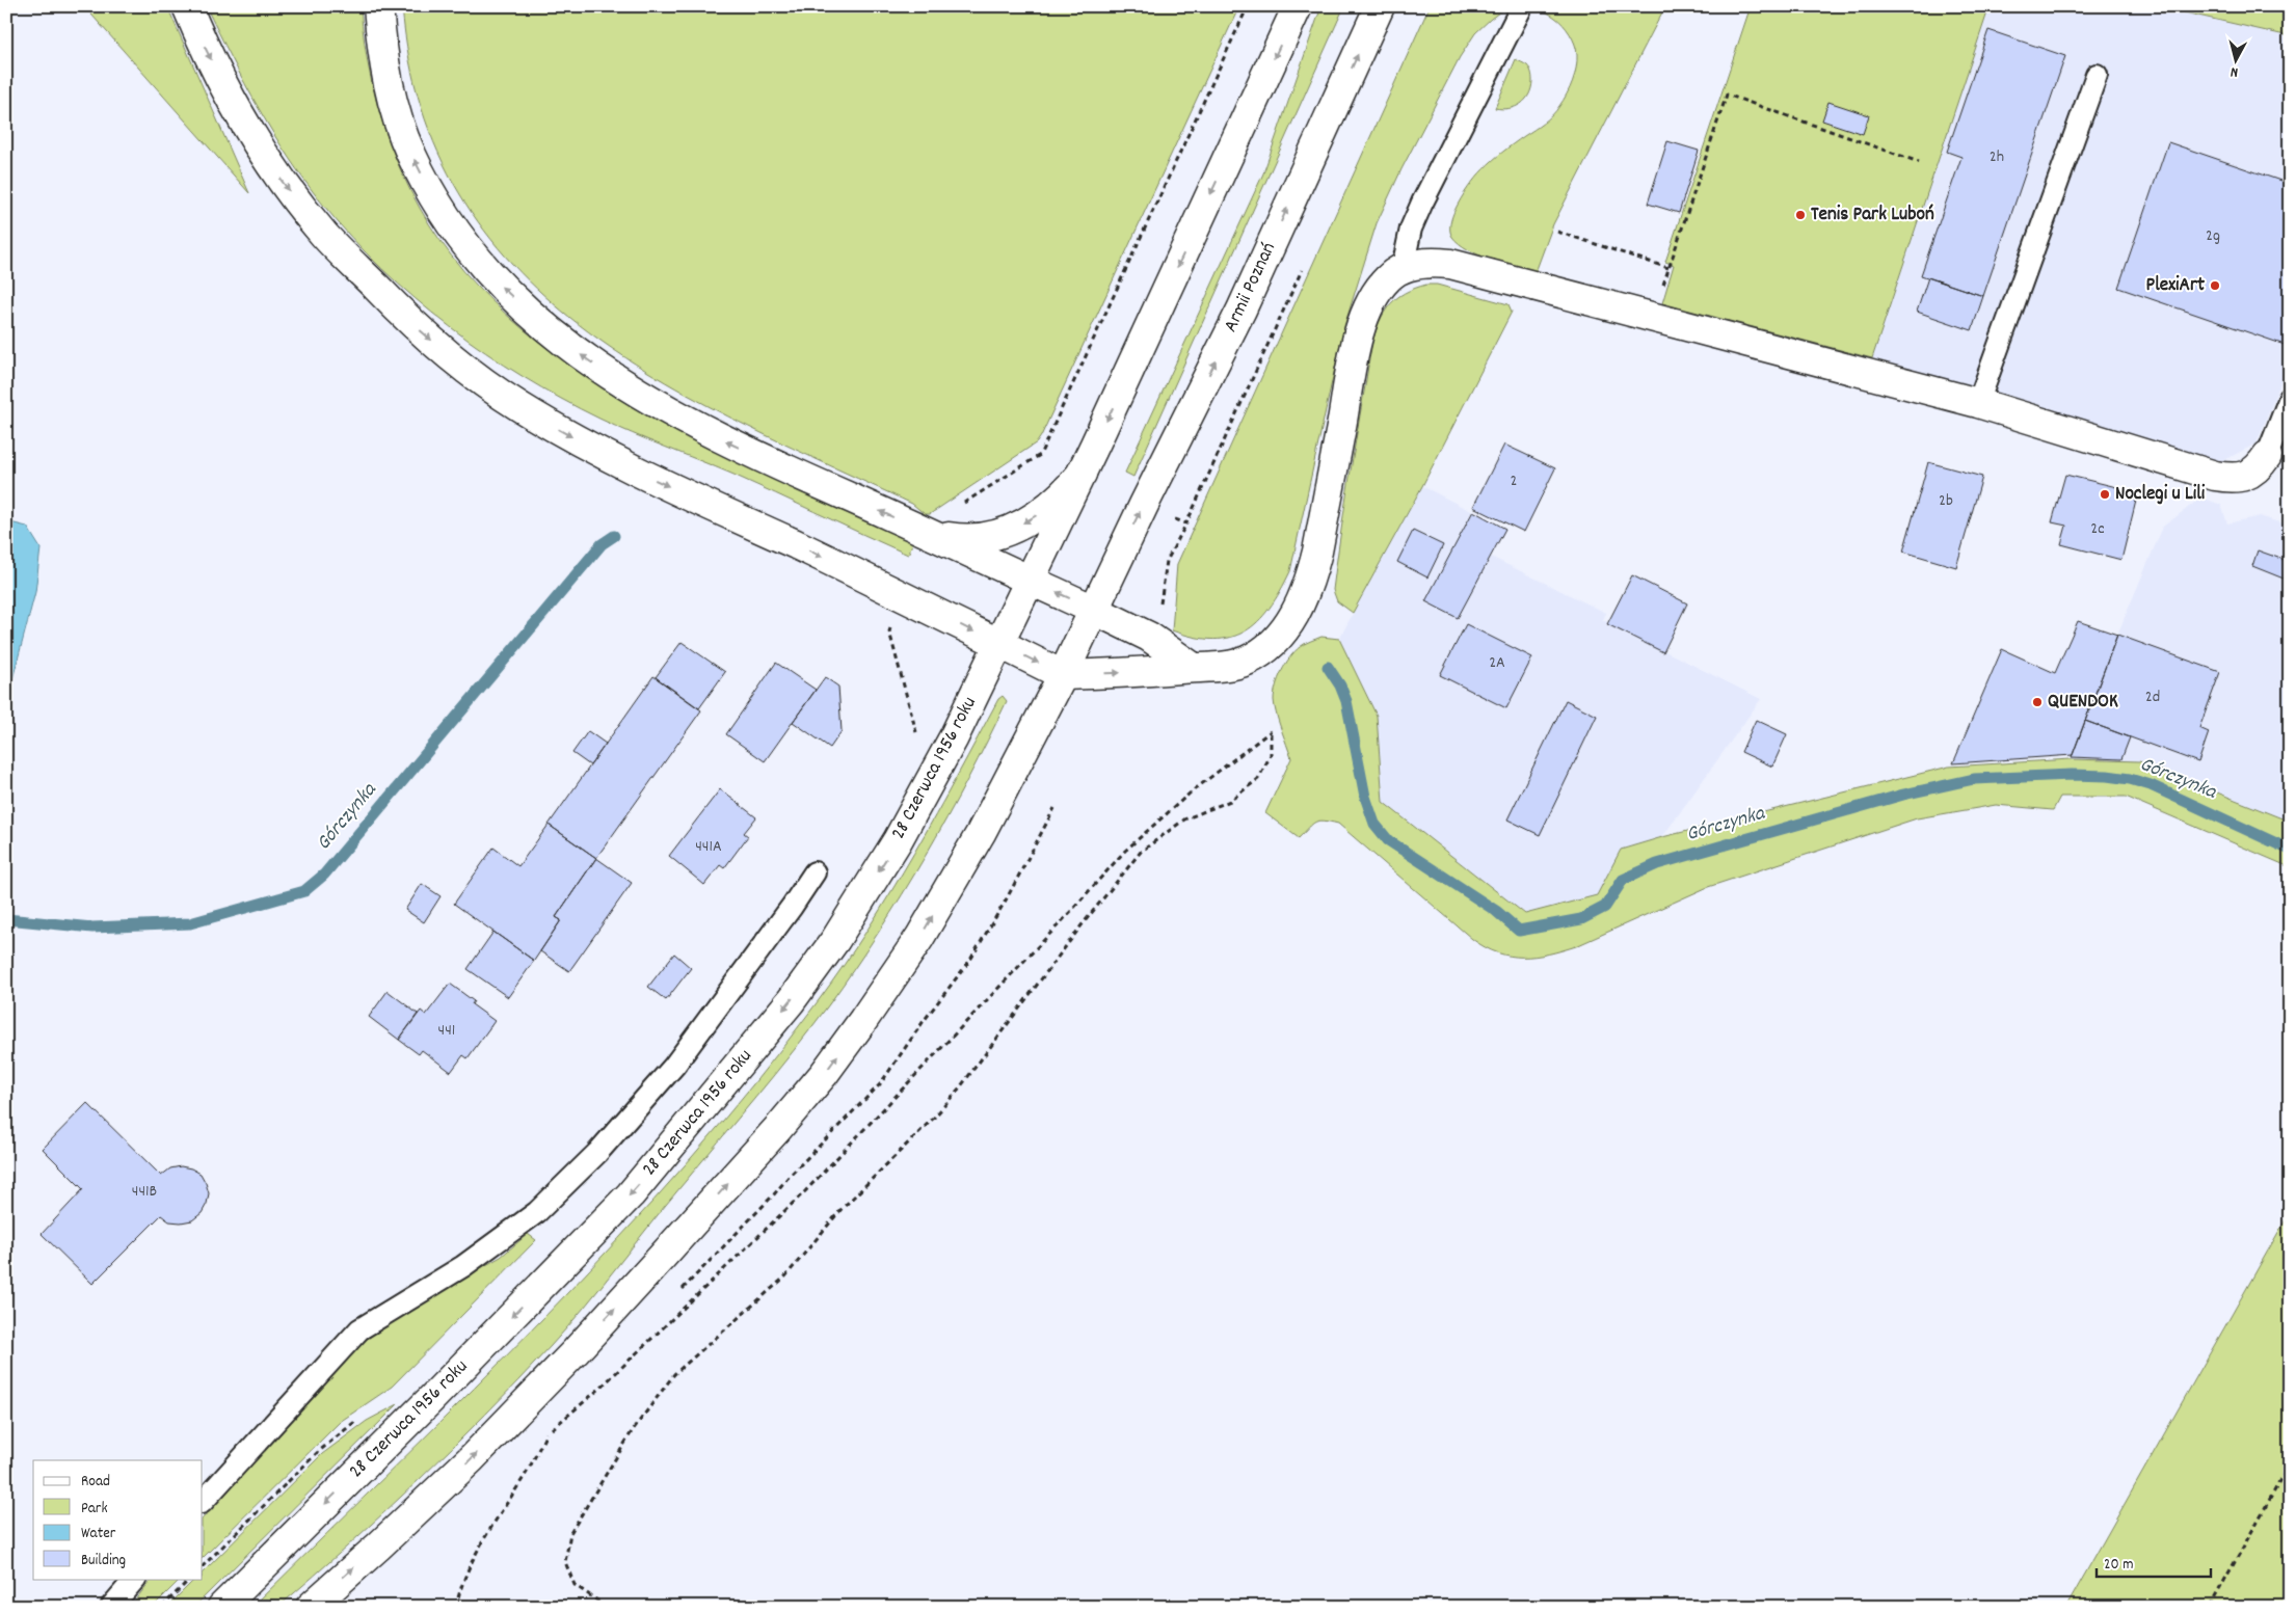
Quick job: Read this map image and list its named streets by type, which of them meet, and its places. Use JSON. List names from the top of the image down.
{
  "streets": {
    "main road": ["Armii Poznań", "28 Czerwca 1956 roku"]
  },
  "water": ["Górczynka"],
  "places": [
    "Tenis Park Luboń",
    "PlexiArt",
    "Noclegi u Lili",
    "QUENDOK"
  ],
  "house_numbers": [
    "2h",
    "2g",
    "2",
    "2b",
    "2c",
    "2A",
    "2d",
    "441A",
    "441",
    "441B"
  ],
  "legend": [
    "Road",
    "Park",
    "Water",
    "Building"
  ],
  "scale_bar": "20 m",
  "north": "bottom"
}
